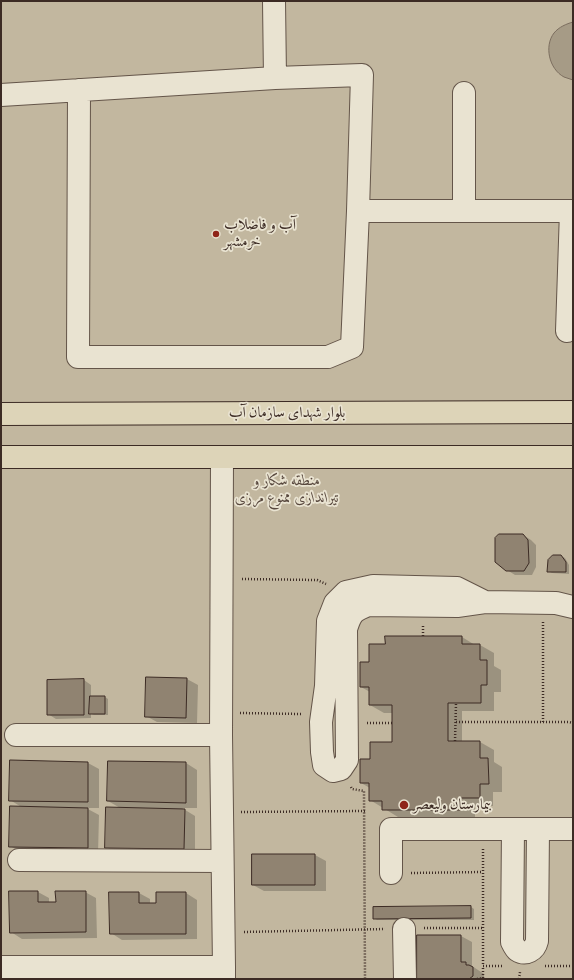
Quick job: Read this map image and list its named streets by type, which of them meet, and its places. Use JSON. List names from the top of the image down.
{
  "streets": {
    "main road": ["بلوار شهدای سازمان آب"]
  },
  "parks": ["منطقه شکار و تیراندازی ممنوع مرزی"],
  "places": ["آب و فاضلاب خرمشهر", "بیمارستان ولیعصر"]
}
